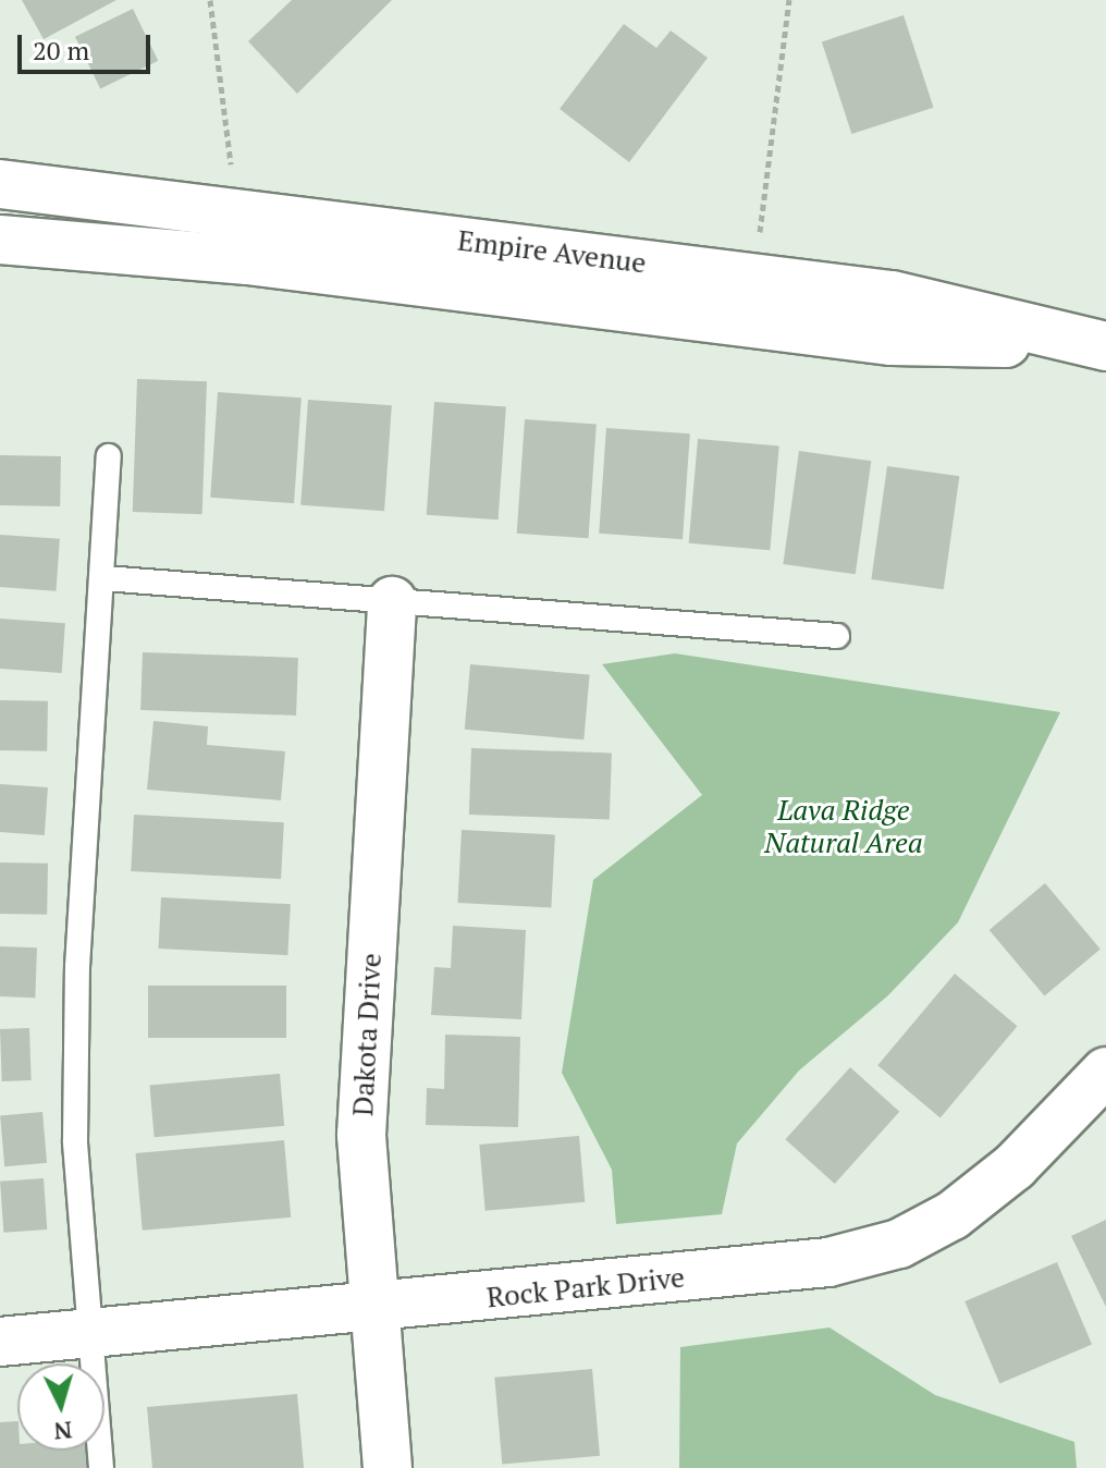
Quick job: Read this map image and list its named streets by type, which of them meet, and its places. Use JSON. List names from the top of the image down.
{
  "streets": {
    "main road": ["Empire Avenue", "Dakota Drive", "Rock Park Drive"]
  },
  "crossings": [
    ["Dakota Drive", "Rock Park Drive"]
  ],
  "parks": ["Lava Ridge Natural Area"],
  "scale_bar": "20 m",
  "north": "bottom"
}
